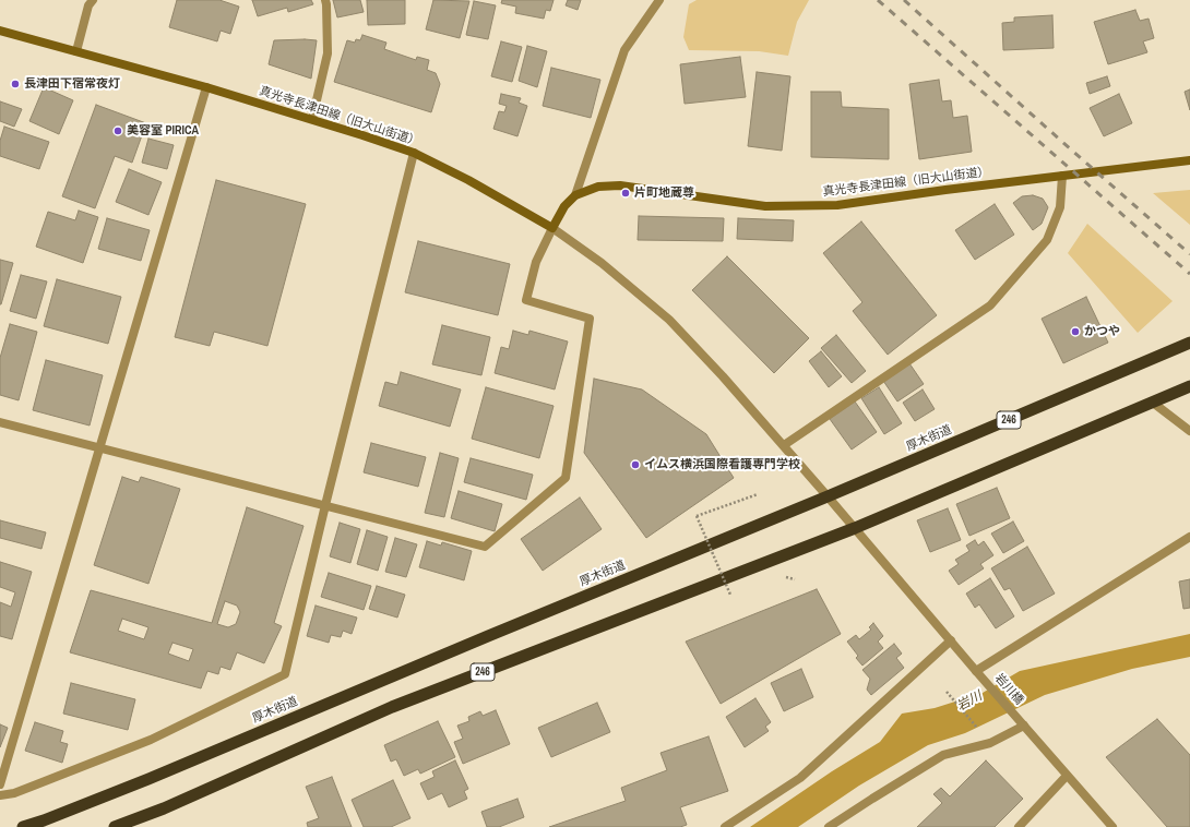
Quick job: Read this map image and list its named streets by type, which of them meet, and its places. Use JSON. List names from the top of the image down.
{
  "streets": {
    "highway": ["246", "厚木街道"],
    "main road": ["真光寺長津田線（旧大山街道）"],
    "street": ["岩川橋"]
  },
  "crossings": [
    ["真光寺長津田線（旧大山街道）", "岩川橋"],
    ["246", "岩川橋"],
    ["厚木街道", "岩川橋"]
  ],
  "water": ["岩川"],
  "places": [
    "長津田下宿常夜灯",
    "美容室 PIRICA",
    "片町地蔵尊",
    "かつや",
    "イムス横浜国際看護専門学校"
  ]
}
